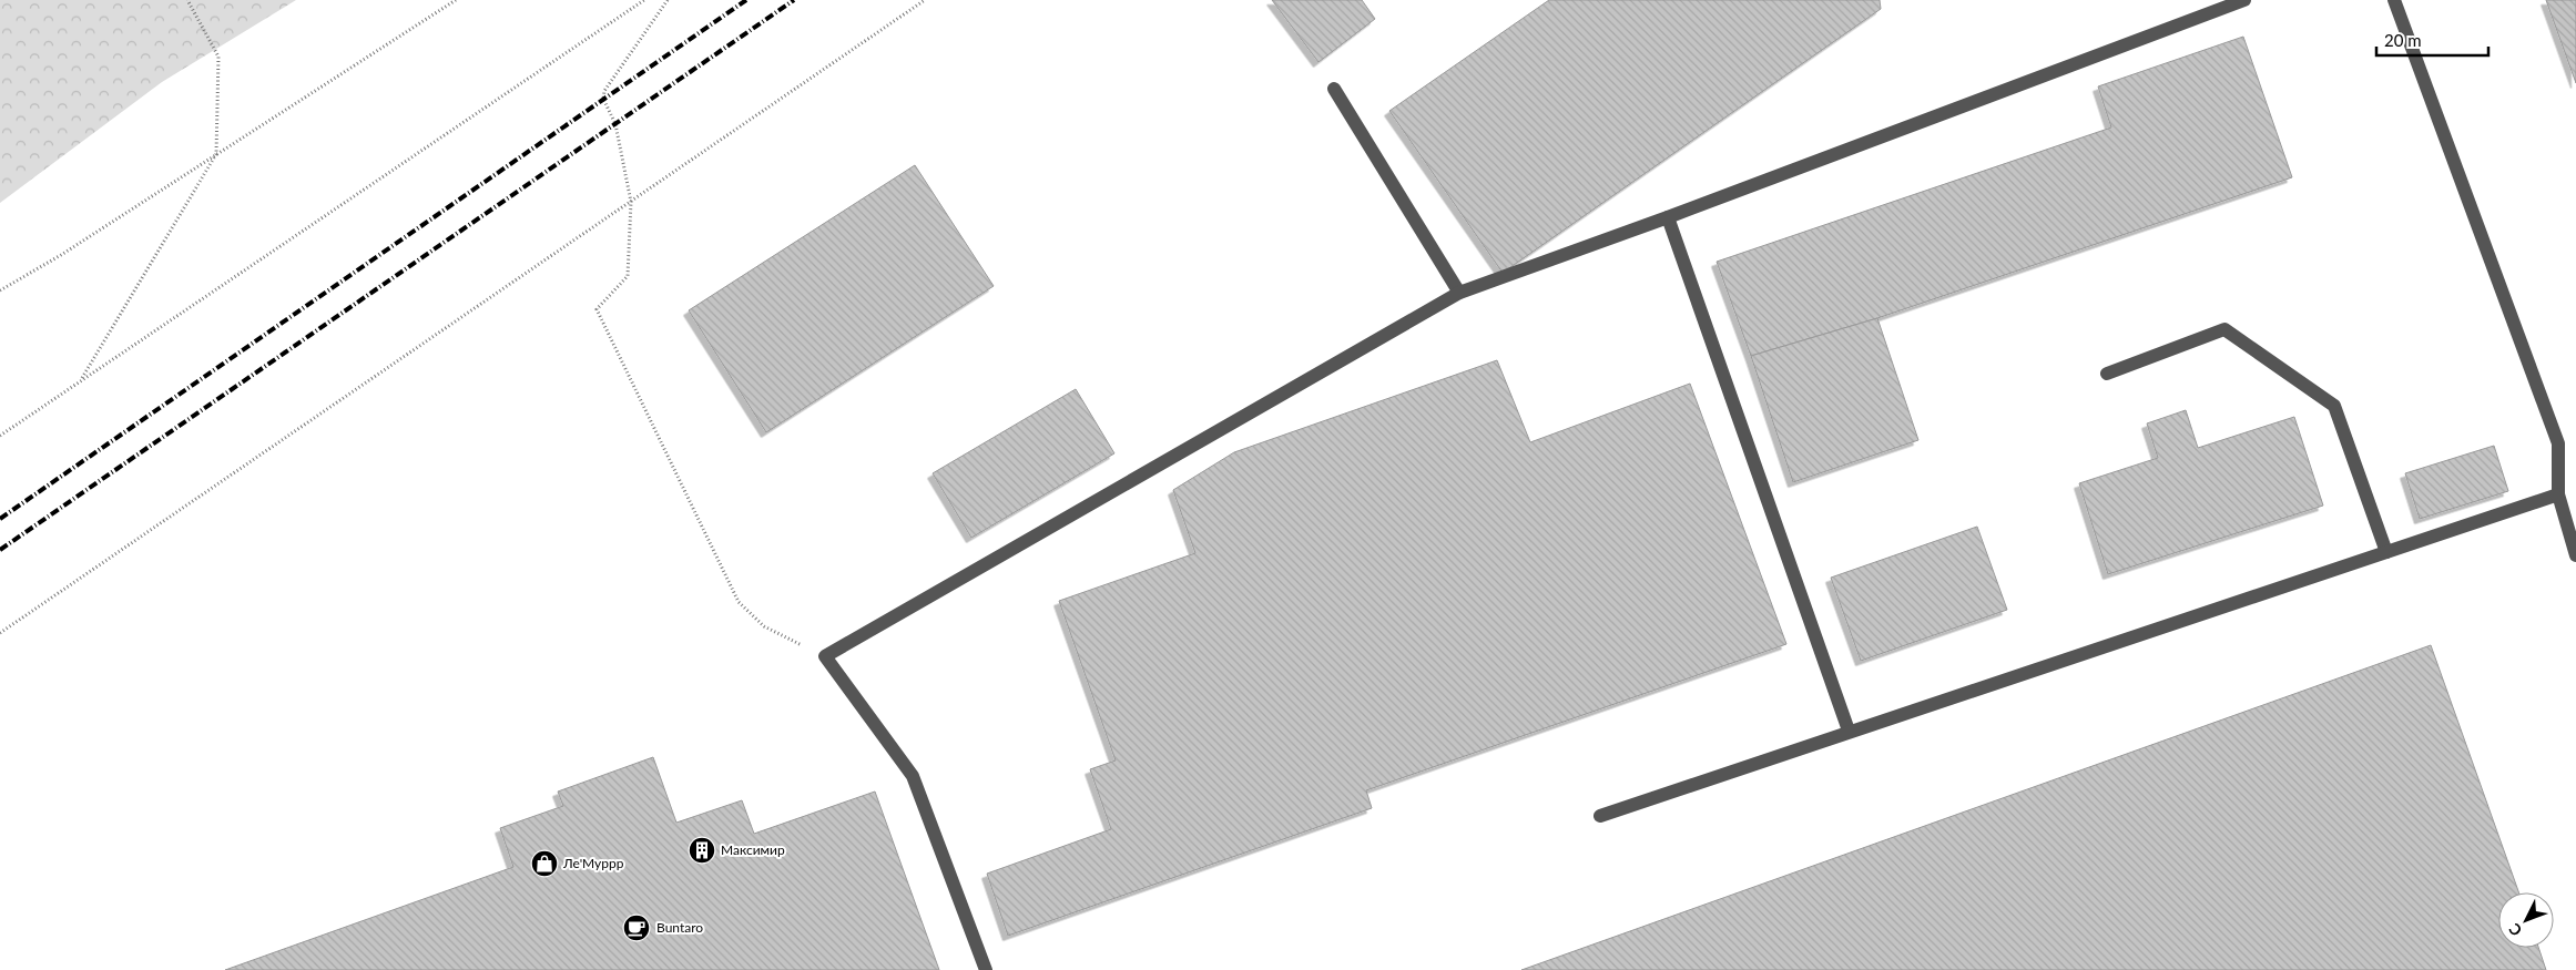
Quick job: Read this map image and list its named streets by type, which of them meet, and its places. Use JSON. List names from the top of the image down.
{
  "places": {
    "building": ["Максимир"],
    "shop": ["Ле'Муррр"],
    "cafe": ["Buntaro"]
  },
  "scale_bar": "20 m",
  "north": "bottom left"
}
